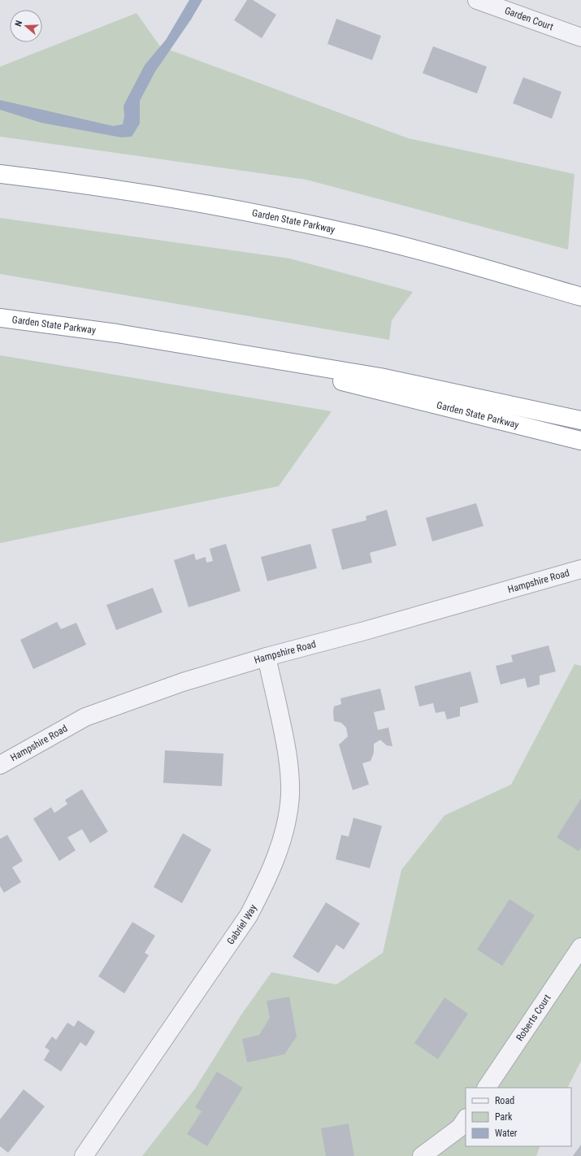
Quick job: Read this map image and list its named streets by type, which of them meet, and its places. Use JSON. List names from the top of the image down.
{
  "streets": {
    "highway": ["Garden State Parkway"],
    "street": [
      "Garden Court",
      "Hampshire Road",
      "Gabriel Way",
      "Roberts Court"
    ]
  },
  "crossings": [
    ["Hampshire Road", "Gabriel Way"]
  ],
  "legend": ["Road", "Park", "Water"],
  "north": "left"
}
